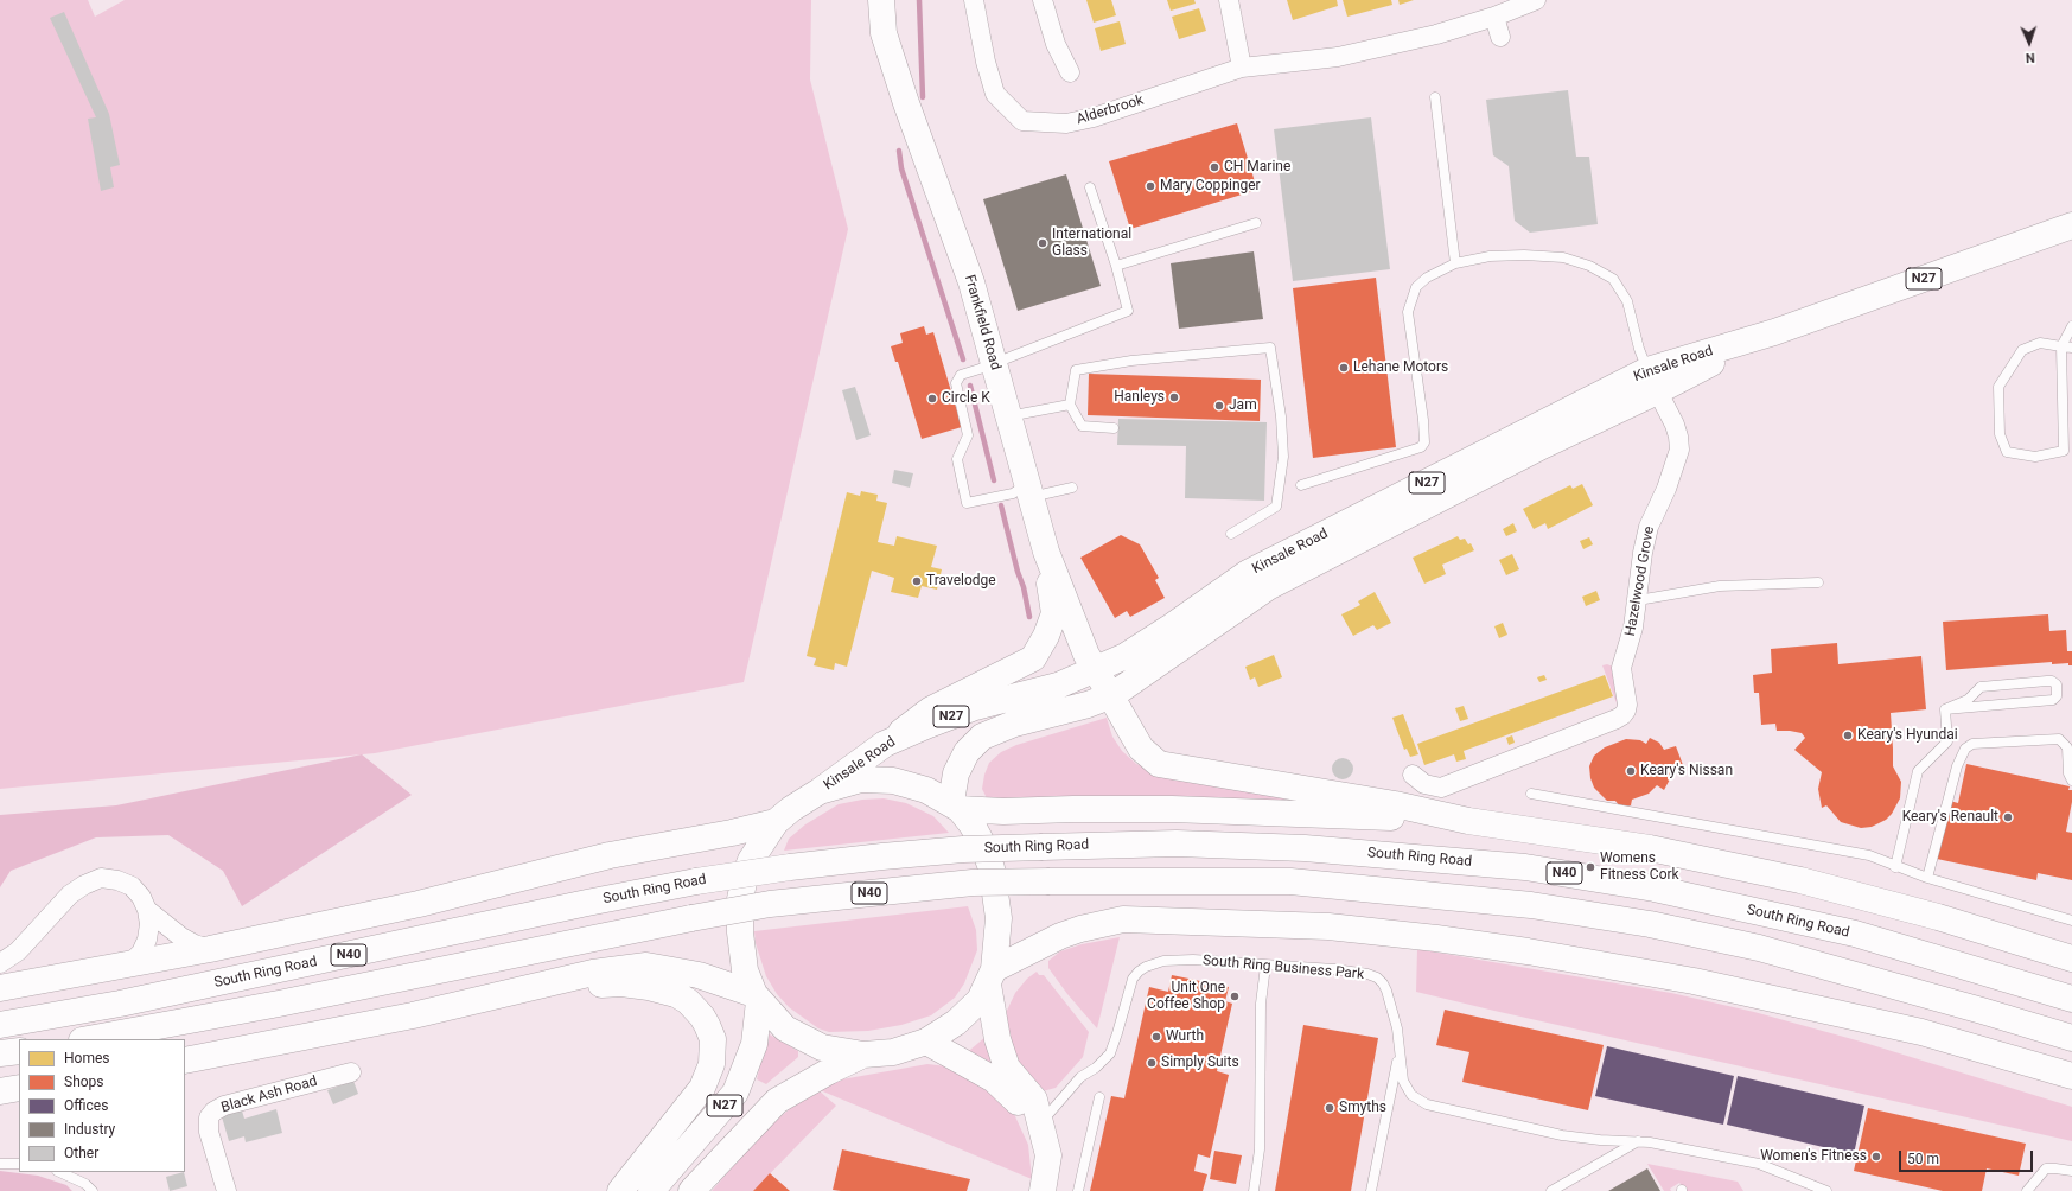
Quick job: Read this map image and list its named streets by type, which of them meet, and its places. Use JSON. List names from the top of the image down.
{
  "streets": {
    "main road": [
      "N27",
      "Frankfield Road",
      "Kinsale Road",
      "South Ring Road",
      "N40"
    ],
    "street": ["Alderbrook", "Hazelwood Grove", "Black Ash Road"],
    "lane": ["South Ring Business Park"]
  },
  "crossings": [
    ["N27", "Kinsale Road"],
    ["Frankfield Road", "Kinsale Road"],
    ["Kinsale Road", "Hazelwood Grove"]
  ],
  "places": [
    "CH Marine",
    "Mary Coppinger",
    "International Glass",
    "Lehane Motors",
    "Hanleys",
    "Circle K",
    "Jam",
    "Travelodge",
    "Keary's Hyundai",
    "Keary's Nissan",
    "Keary's Renault",
    "Womens Fitness Cork",
    "Unit One Coffee Shop",
    "Wurth",
    "Simply Suits",
    "Smyths",
    "Women's Fitness"
  ],
  "legend": [
    "Homes",
    "Shops",
    "Offices",
    "Industry",
    "Other"
  ],
  "scale_bar": "50 m",
  "north": "bottom"
}
